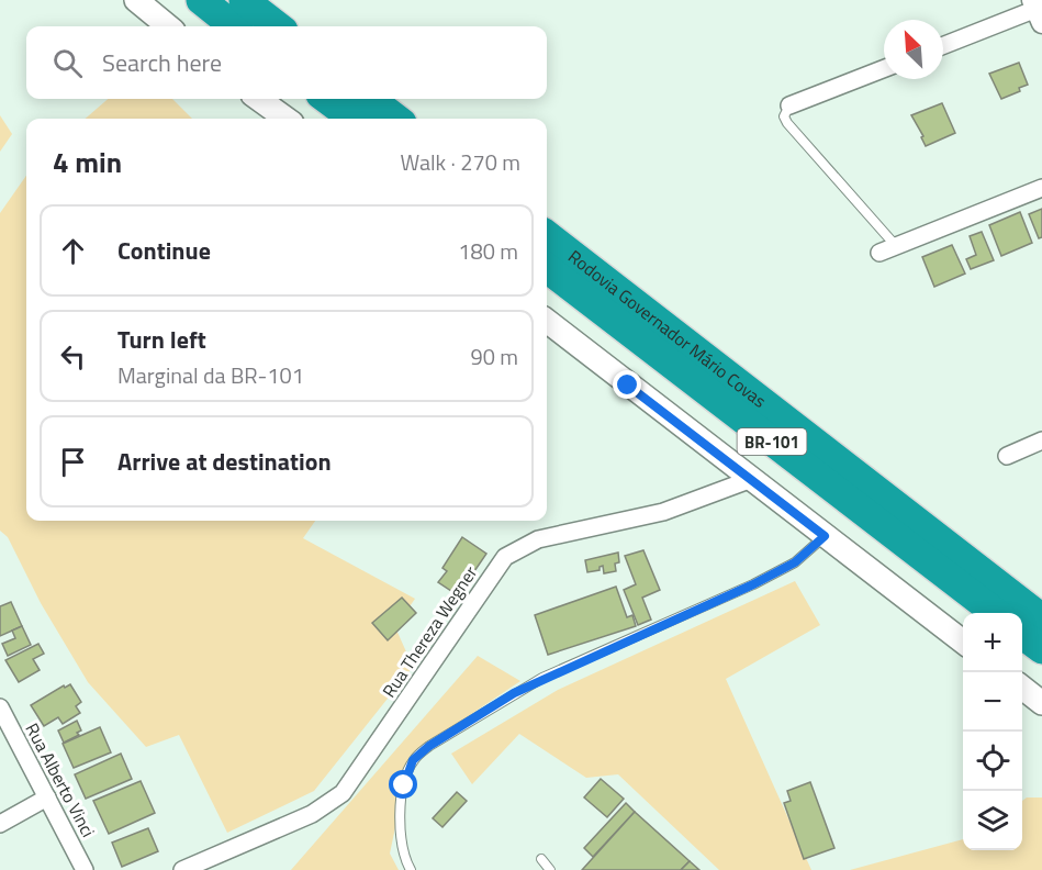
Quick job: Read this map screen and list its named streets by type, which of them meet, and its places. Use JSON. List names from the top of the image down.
{
  "streets": {
    "highway": ["Rodovia Governador Mário Covas", "BR-101"],
    "street": ["Rua Thereza Wegner", "Rua Alberto Vinci"]
  },
  "north": "top left",
  "page": {
    "search": "Search here",
    "heading": ["4 min", "Walk · 270 m"],
    "list": [
      ["Continue", "180 m"],
      ["Turn left", "Marginal da BR-101", "90 m"],
      "Arrive at destination"
    ],
    "map_buttons": ["+", "−"]
  }
}
